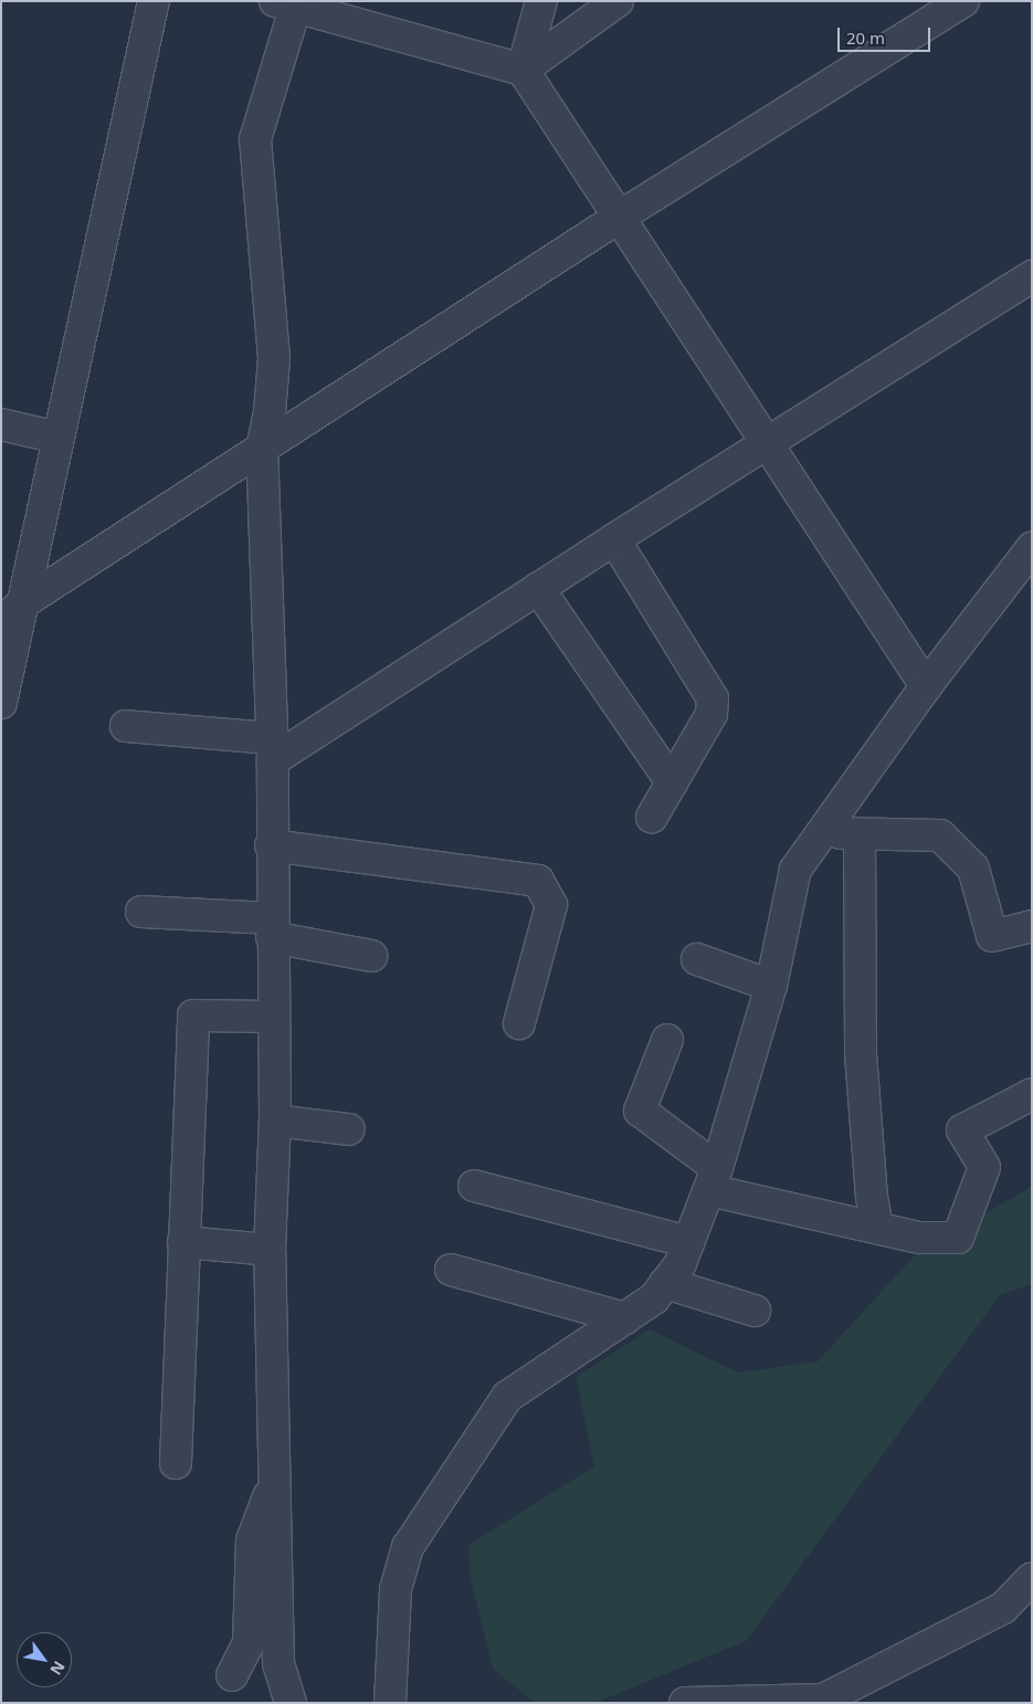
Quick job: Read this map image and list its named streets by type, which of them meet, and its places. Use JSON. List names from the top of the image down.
{
  "scale_bar": "20 m",
  "north": "bottom right"
}
